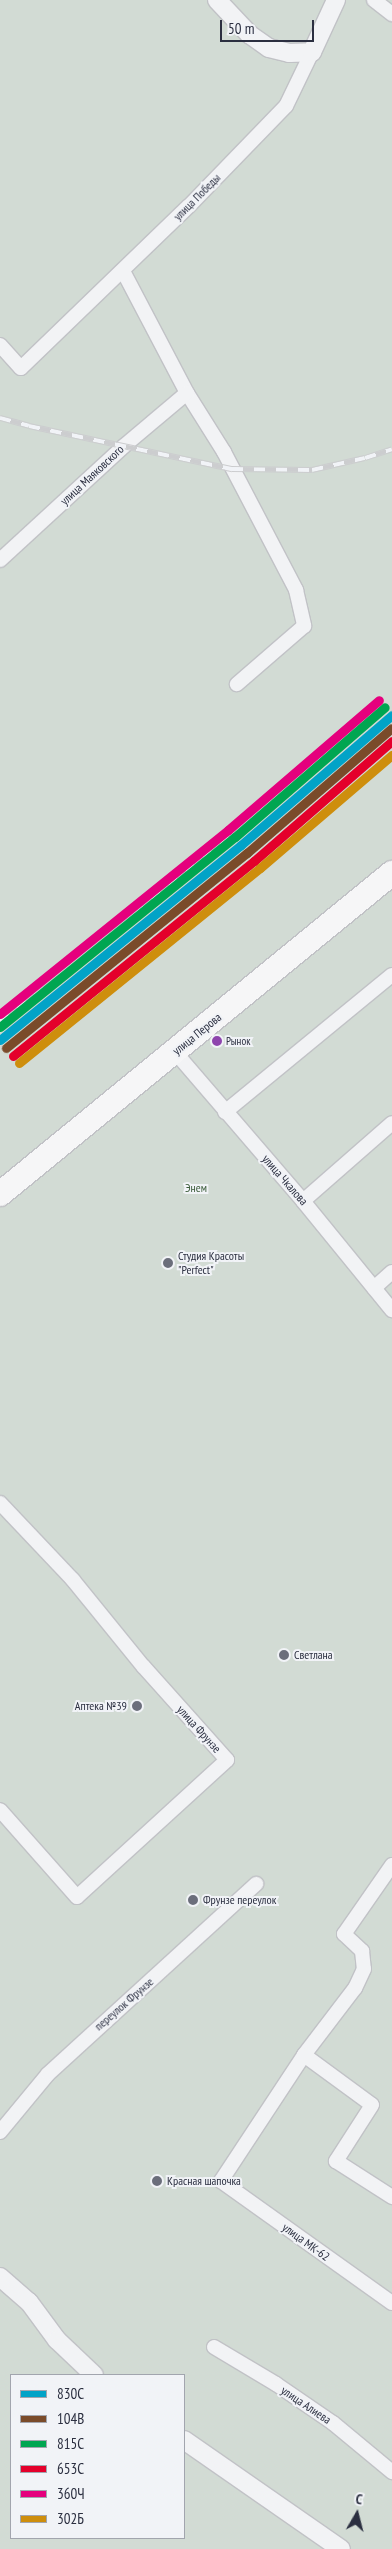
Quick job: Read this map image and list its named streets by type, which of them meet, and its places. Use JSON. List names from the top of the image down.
{
  "streets": {
    "highway": ["улица Перова"],
    "street": [
      "улица Победы",
      "улица Маяковского",
      "улица Чкалова",
      "улица Фрунзе",
      "переулок Фрунзе",
      "улица МК-62",
      "улица Алиева"
    ]
  },
  "crossings": [
    ["улица Перова", "улица Чкалова"]
  ],
  "parks": ["Энем"],
  "places": [
    "Рынок",
    "Студия Красоты \"Perfect\"",
    "Светлана",
    "Аптека №39",
    "Фрунзе переулок",
    "Красная шапочка"
  ],
  "lines": [
    "transit line 360Ч",
    "transit line 815С",
    "transit line 830С",
    "transit line 104В",
    "transit line 653С",
    "transit line 302Б"
  ],
  "legend": [
    "830С",
    "104В",
    "815С",
    "653С",
    "360Ч",
    "302Б"
  ],
  "scale_bar": "50 m",
  "north": "top"
}
